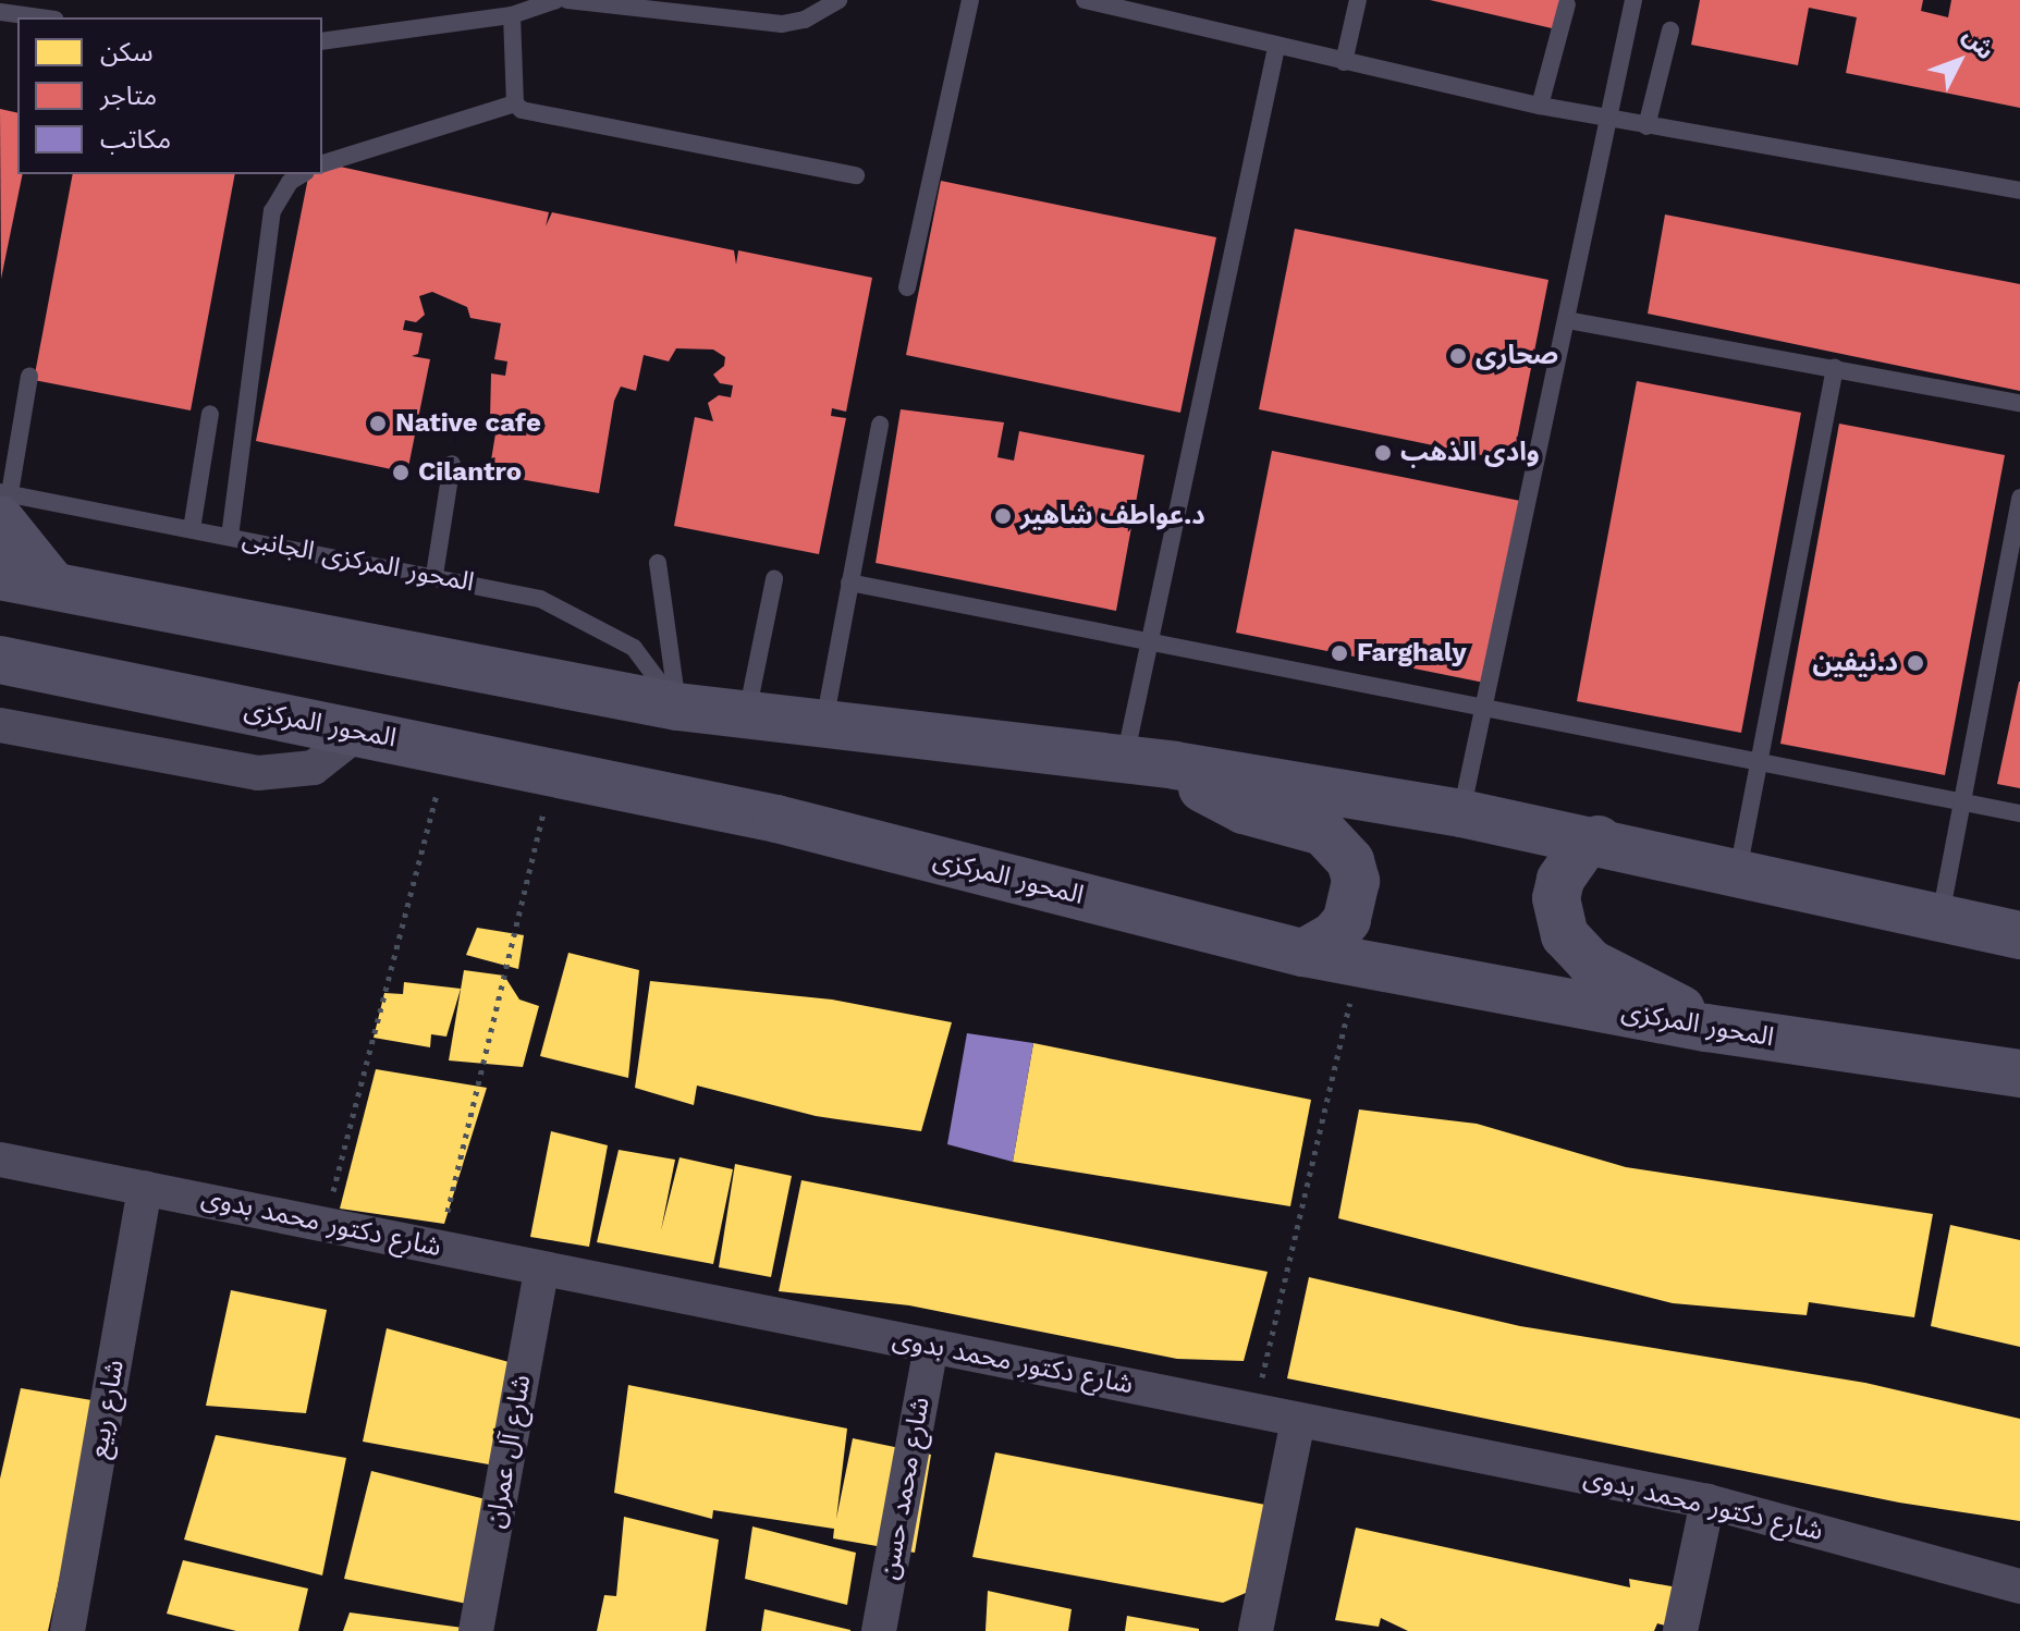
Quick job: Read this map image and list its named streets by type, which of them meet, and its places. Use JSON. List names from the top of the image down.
{
  "streets": {
    "main road": ["المحور المركزى"],
    "street": [
      "شارع دكتور محمد بدوى",
      "شارع ربيع",
      "شارع آل عمران",
      "شارع محمد حسن"
    ],
    "lane": ["المحور المركزى الجانبى"]
  },
  "crossings": [
    ["شارع دكتور محمد بدوى", "شارع ربيع"],
    ["شارع دكتور محمد بدوى", "شارع آل عمران"],
    ["شارع دكتور محمد بدوى", "شارع محمد حسن"]
  ],
  "places": [
    "صحارى",
    "Native cafe",
    "وادى الذهب",
    "Cilantro",
    "د.عواطف شاهير",
    "Farghaly",
    "د.نيفين"
  ],
  "legend": ["سكن", "متاجر", "مكاتب"],
  "north": "top right"
}
